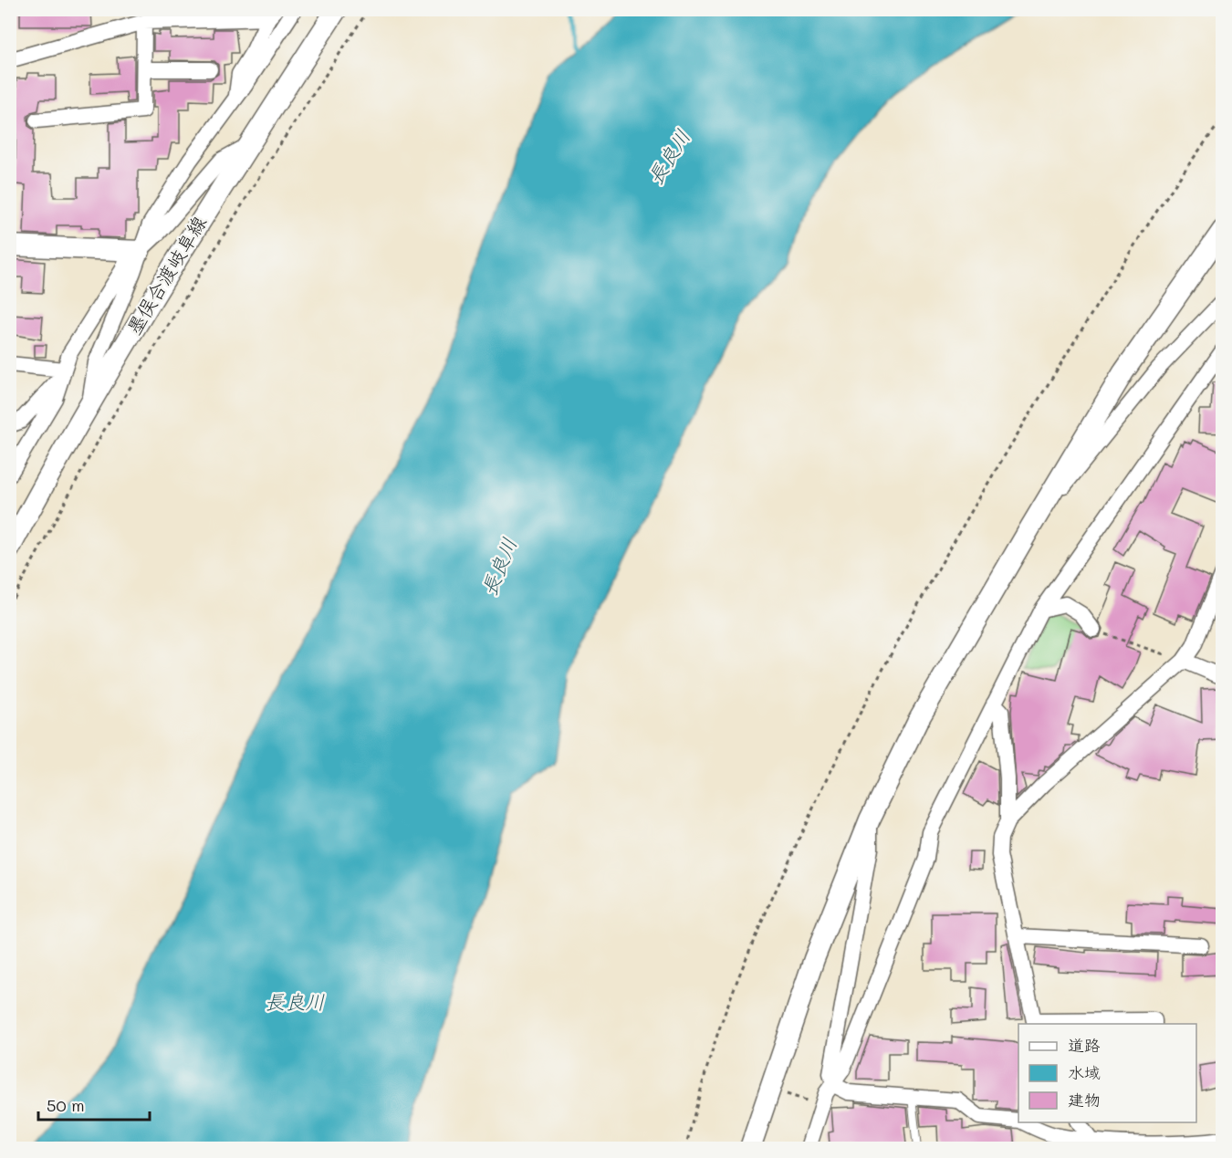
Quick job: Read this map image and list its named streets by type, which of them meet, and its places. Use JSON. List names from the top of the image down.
{
  "streets": {
    "street": ["墨俣合渡岐阜線"]
  },
  "water": ["長良川"],
  "legend": ["道路", "水域", "建物"],
  "scale_bar": "50 m"
}
